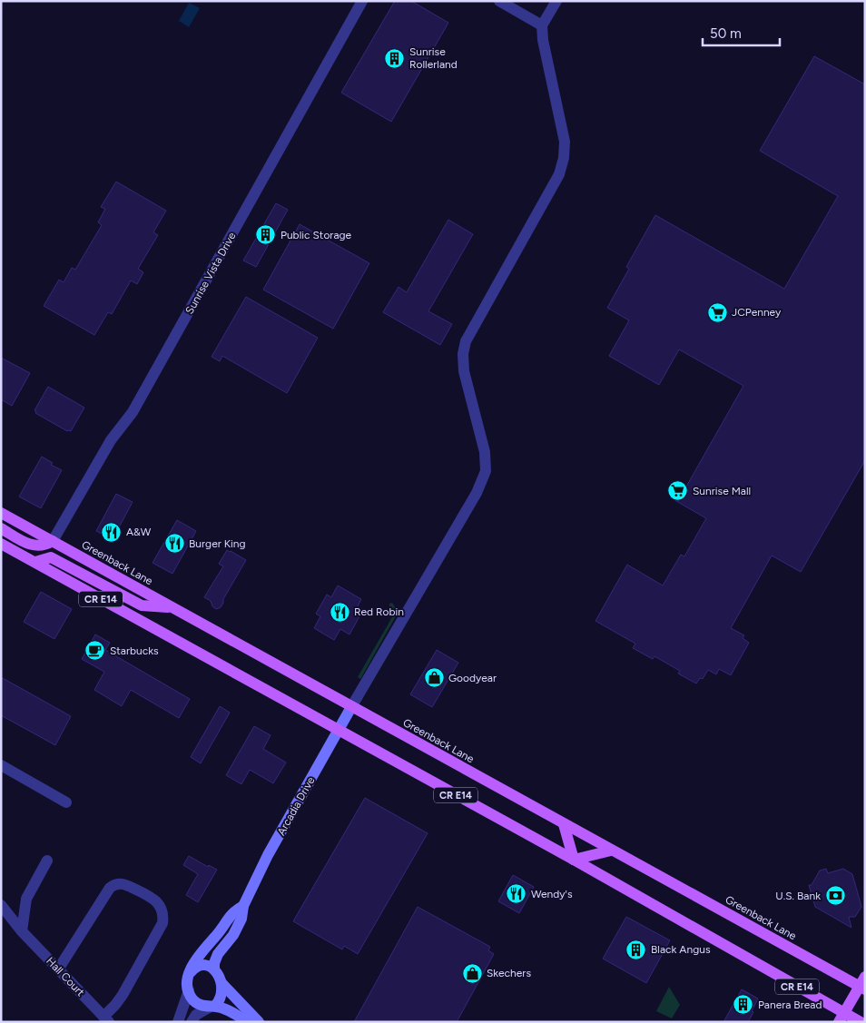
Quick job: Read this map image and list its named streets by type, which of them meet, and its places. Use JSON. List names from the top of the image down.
{
  "streets": {
    "main road": ["Greenback Lane", "CR E14"],
    "street": ["Sunrise Vista Drive", "Arcadia Drive", "Hall Court"]
  },
  "crossings": [
    ["Sunrise Vista Drive", "Greenback Lane"],
    ["Greenback Lane", "Arcadia Drive"],
    ["CR E14", "Arcadia Drive"]
  ],
  "places": {
    "building": [
      "Sunrise Rollerland",
      "Public Storage",
      "Black Angus",
      "Panera Bread"
    ],
    "supermarket": ["JCPenney", "Sunrise Mall"],
    "restaurant": [
      "A&W",
      "Burger King",
      "Red Robin",
      "Wendy's"
    ],
    "cafe": ["Starbucks"],
    "shop": ["Goodyear", "Skechers"],
    "bank": ["U.S. Bank"]
  },
  "scale_bar": "50 m"
}
